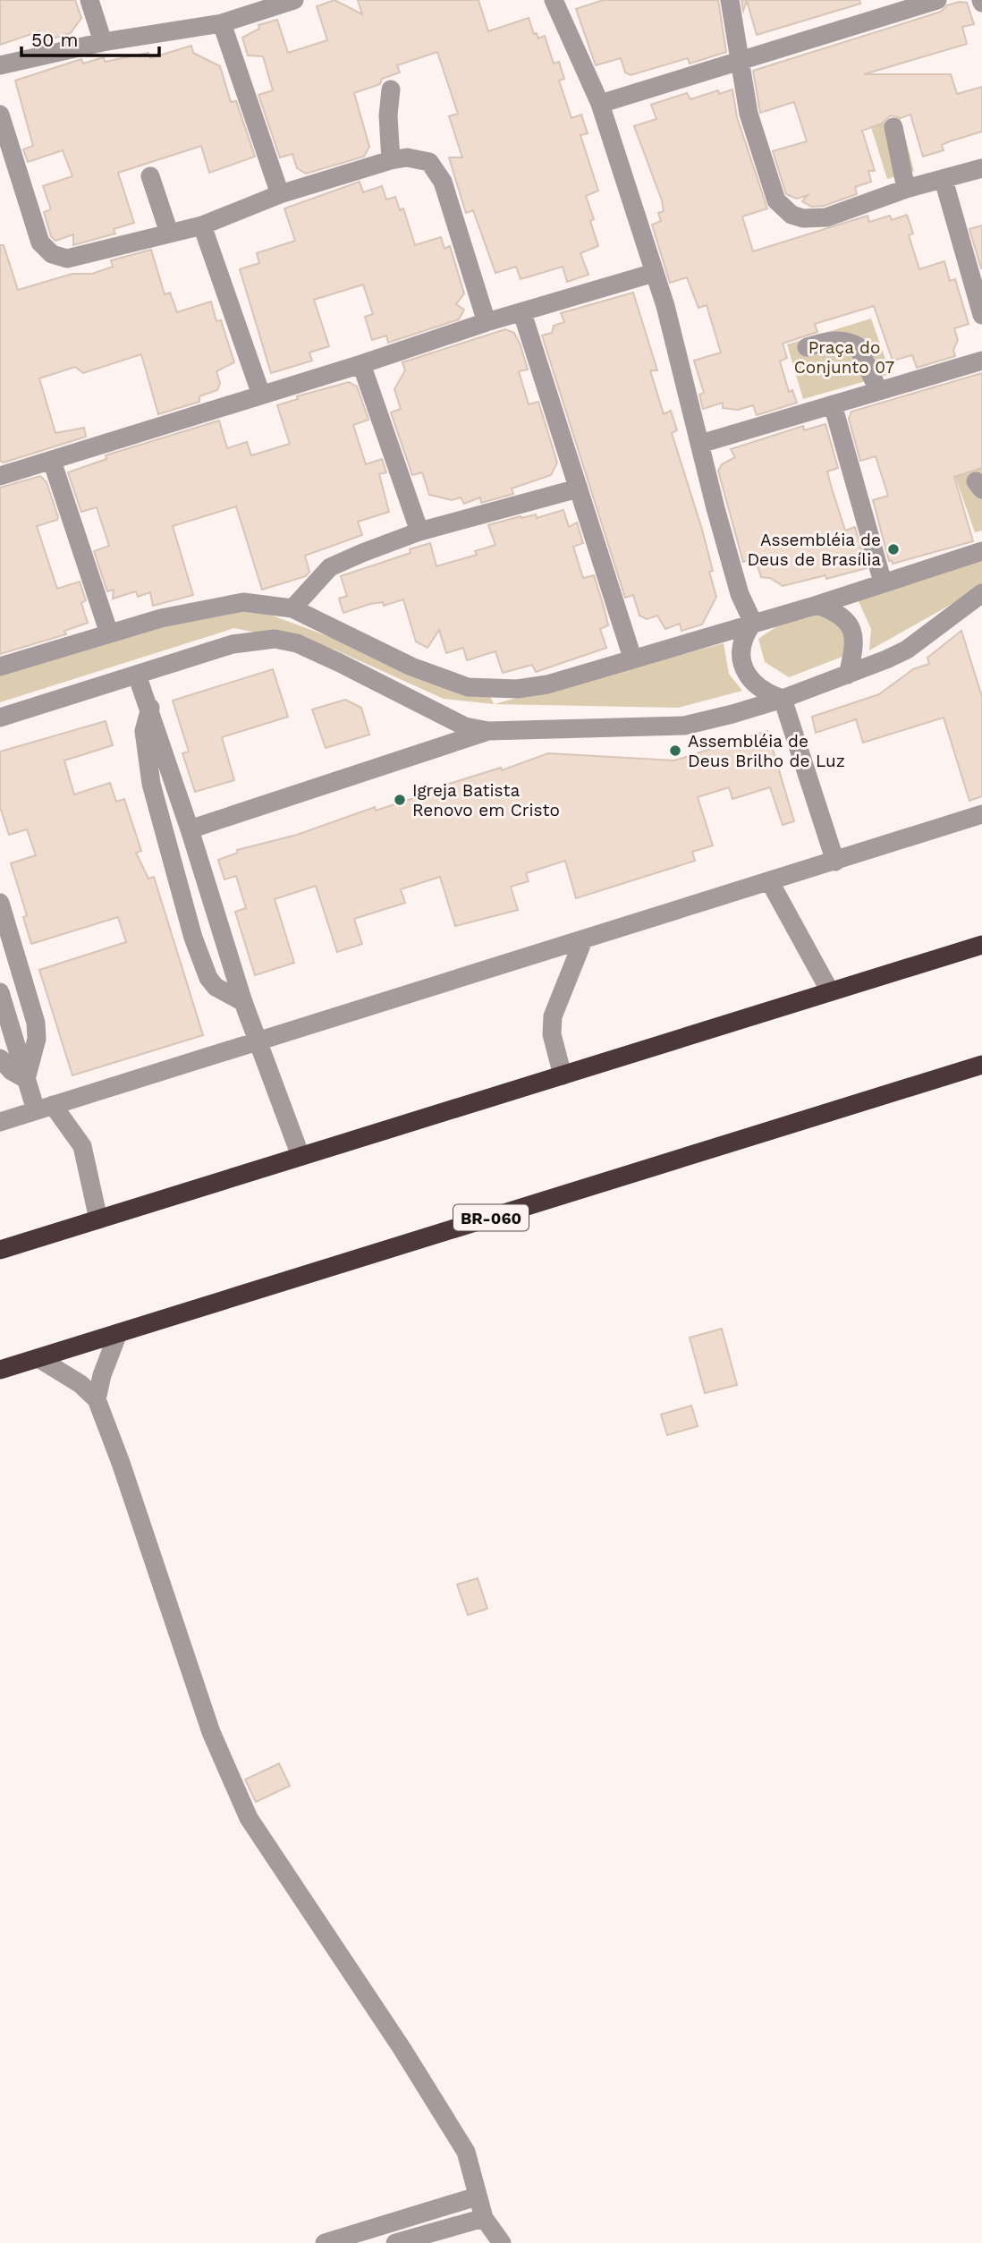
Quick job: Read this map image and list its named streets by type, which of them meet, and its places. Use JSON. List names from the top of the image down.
{
  "streets": {
    "highway": ["BR-060"]
  },
  "parks": ["Praça do Conjunto 07"],
  "places": ["Assembléia de Deus de Brasília", "Assembléia de Deus Brilho de Luz", "Igreja Batista Renovo em Cristo"],
  "scale_bar": "50 m"
}
